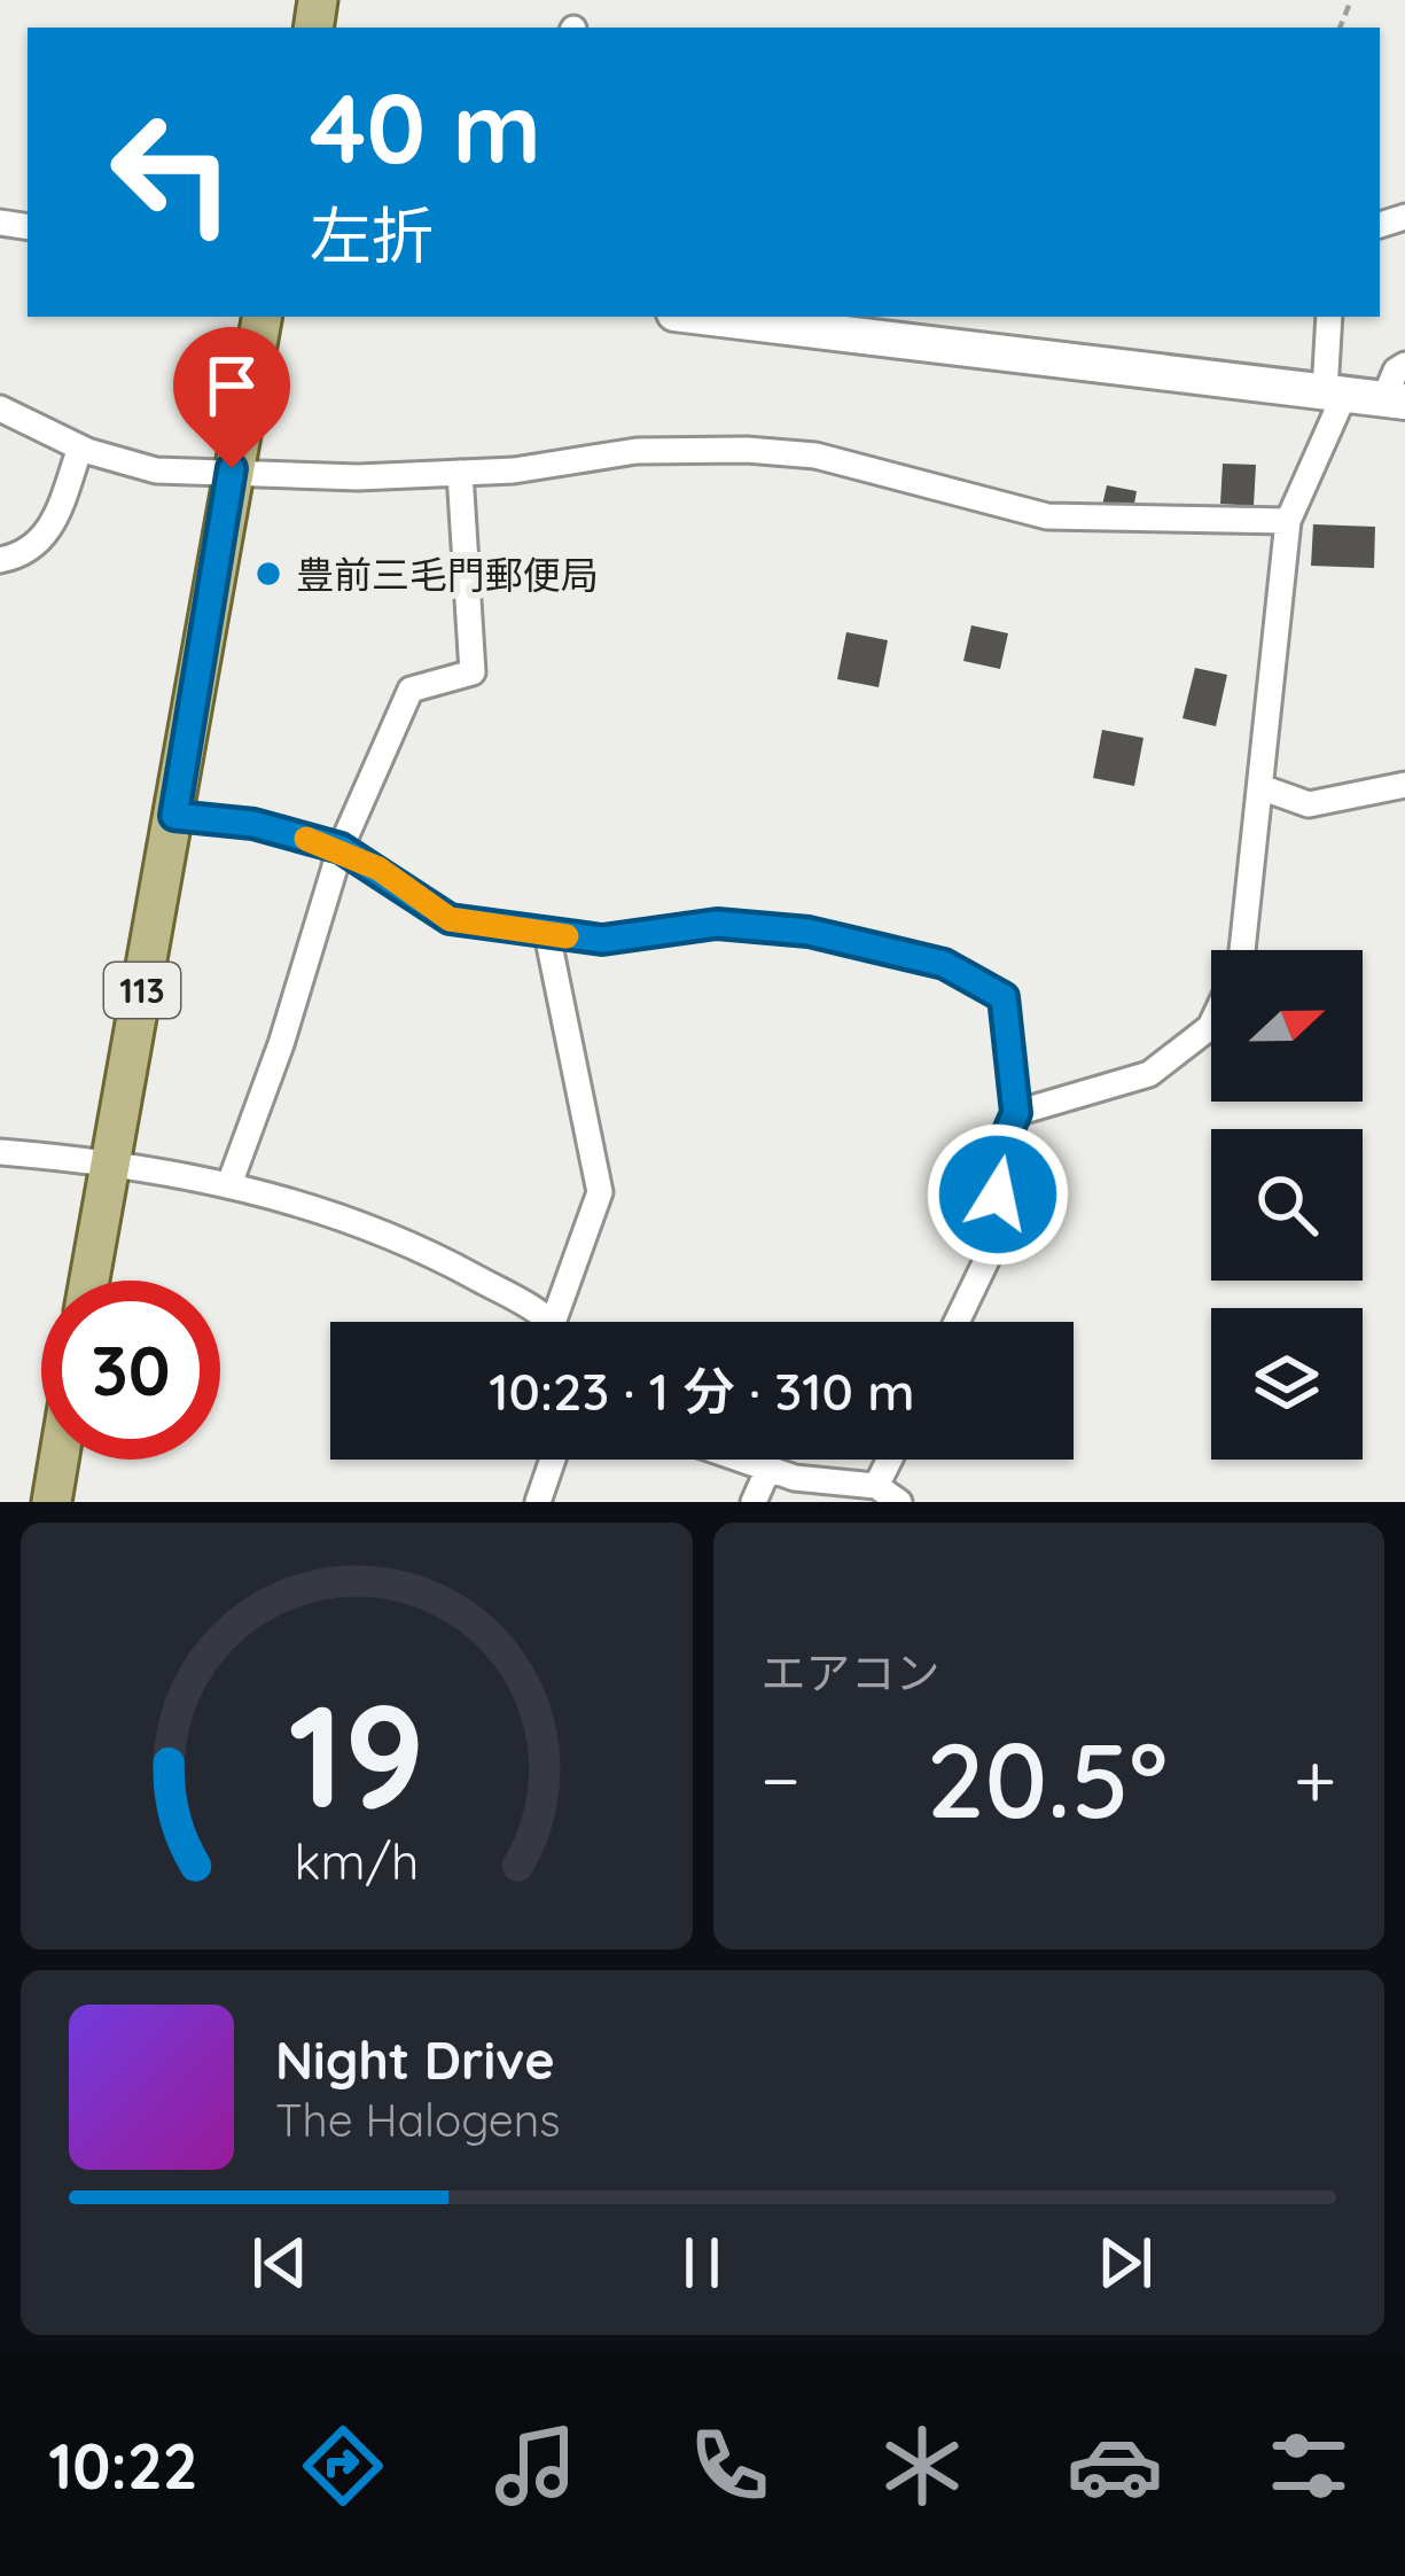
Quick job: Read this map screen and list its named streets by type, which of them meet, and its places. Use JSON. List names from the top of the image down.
{
  "streets": {
    "main road": ["113"]
  },
  "places": ["豊前三毛門郵便局"],
  "north": "right",
  "page": {
    "turn": ["40 m", "左折"],
    "limit": "30",
    "trip": "10:23 · 1 分 · 310 m",
    "tile": "エアコン",
    "heat": ["−", "20.5°", "+"],
    "song": ["Night Drive", "The Halogens"],
    "tabs": "10:22",
    "gauge": ["19", "km/h"]
  }
}
